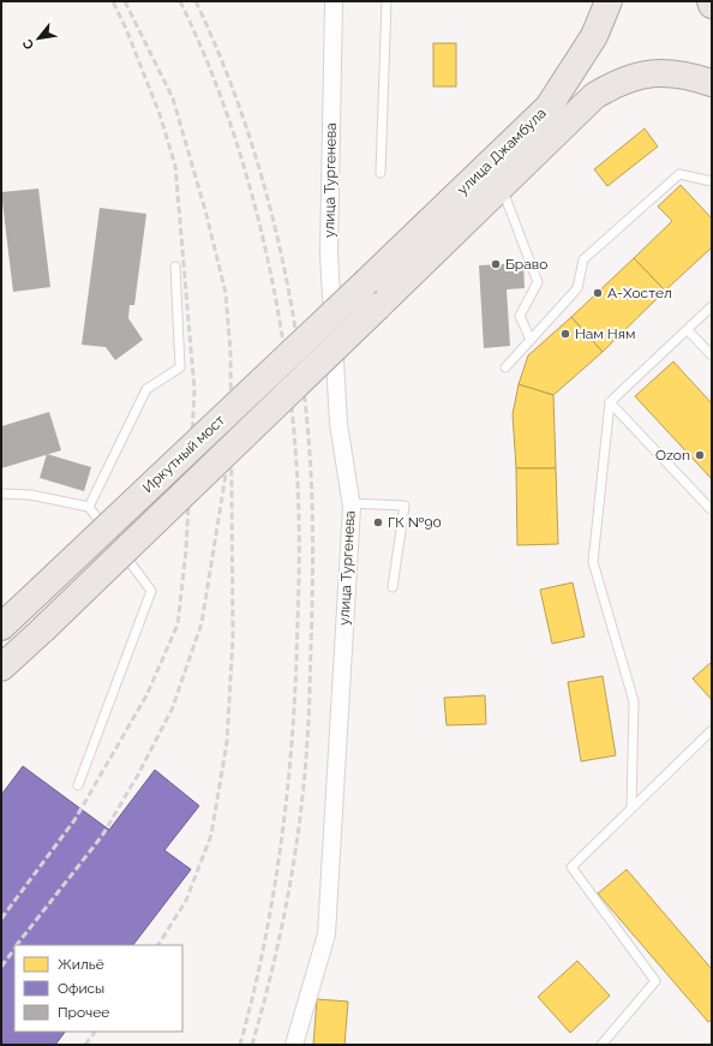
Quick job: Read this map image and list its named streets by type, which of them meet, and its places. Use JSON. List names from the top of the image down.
{
  "streets": {
    "main road": ["улица Джамбула", "Иркутный мост"],
    "street": ["улица Тургенева"]
  },
  "crossings": [
    ["улица Джамбула", "Иркутный мост"]
  ],
  "places": [
    "Браво",
    "А-Хостел",
    "Нам Ням",
    "Ozon",
    "ГК №90"
  ],
  "legend": ["Жильё", "Офисы", "Прочее"],
  "north": "bottom left"
}
